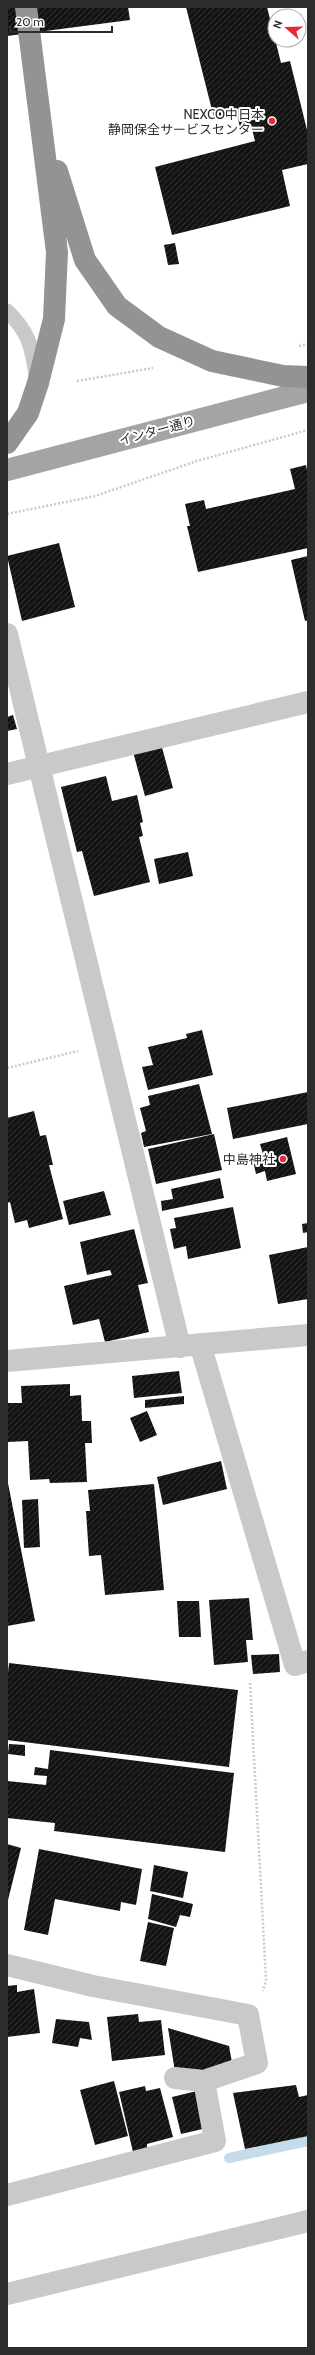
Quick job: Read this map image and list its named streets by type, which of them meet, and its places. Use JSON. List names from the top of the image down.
{
  "streets": {
    "main road": ["インター通り"]
  },
  "places": ["NEXCO中日本 静岡保全サービスセンター", "中島神社"],
  "scale_bar": "20 m",
  "north": "left"
}
